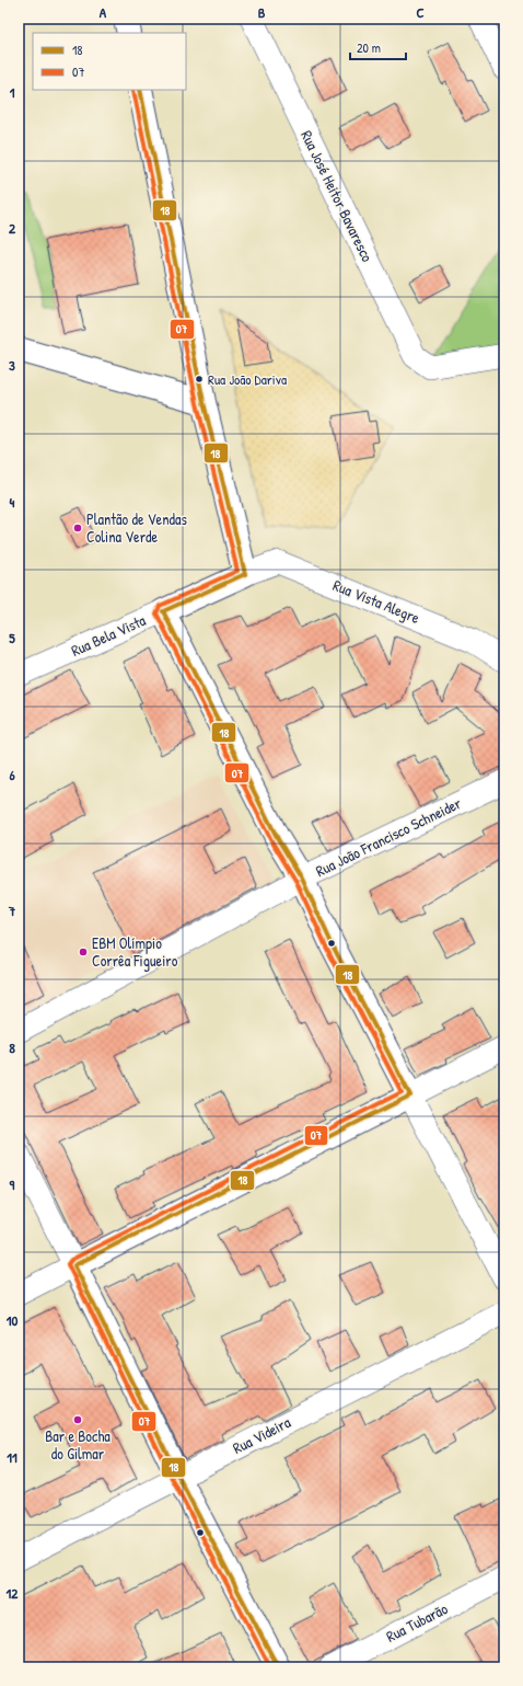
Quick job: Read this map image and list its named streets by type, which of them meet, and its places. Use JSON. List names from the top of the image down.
{
  "streets": {
    "street": [
      "Rua José Heitor Bavaresco",
      "Rua Vista Alegre",
      "Rua Bela Vista",
      "Rua João Francisco Schneider",
      "Rua Videira",
      "Rua Tubarão"
    ]
  },
  "crossings": [
    ["Rua Vista Alegre", "Rua Bela Vista"]
  ],
  "places": [
    "Rua João Dariva",
    "Plantão de Vendas Colina Verde",
    "EBM Olímpio Corrêa Figueiro",
    "Bar e Bocha do Gilmar"
  ],
  "lines": ["transit line 18", "transit line 07"],
  "legend": ["18", "07"],
  "scale_bar": "20 m",
  "grid": {
    "columns": ["A", "B", "C"],
    "rows": [
      "1",
      "2",
      "3",
      "4",
      "5",
      "6",
      "7",
      "8",
      "9",
      "10",
      "11",
      "12"
    ]
  }
}
